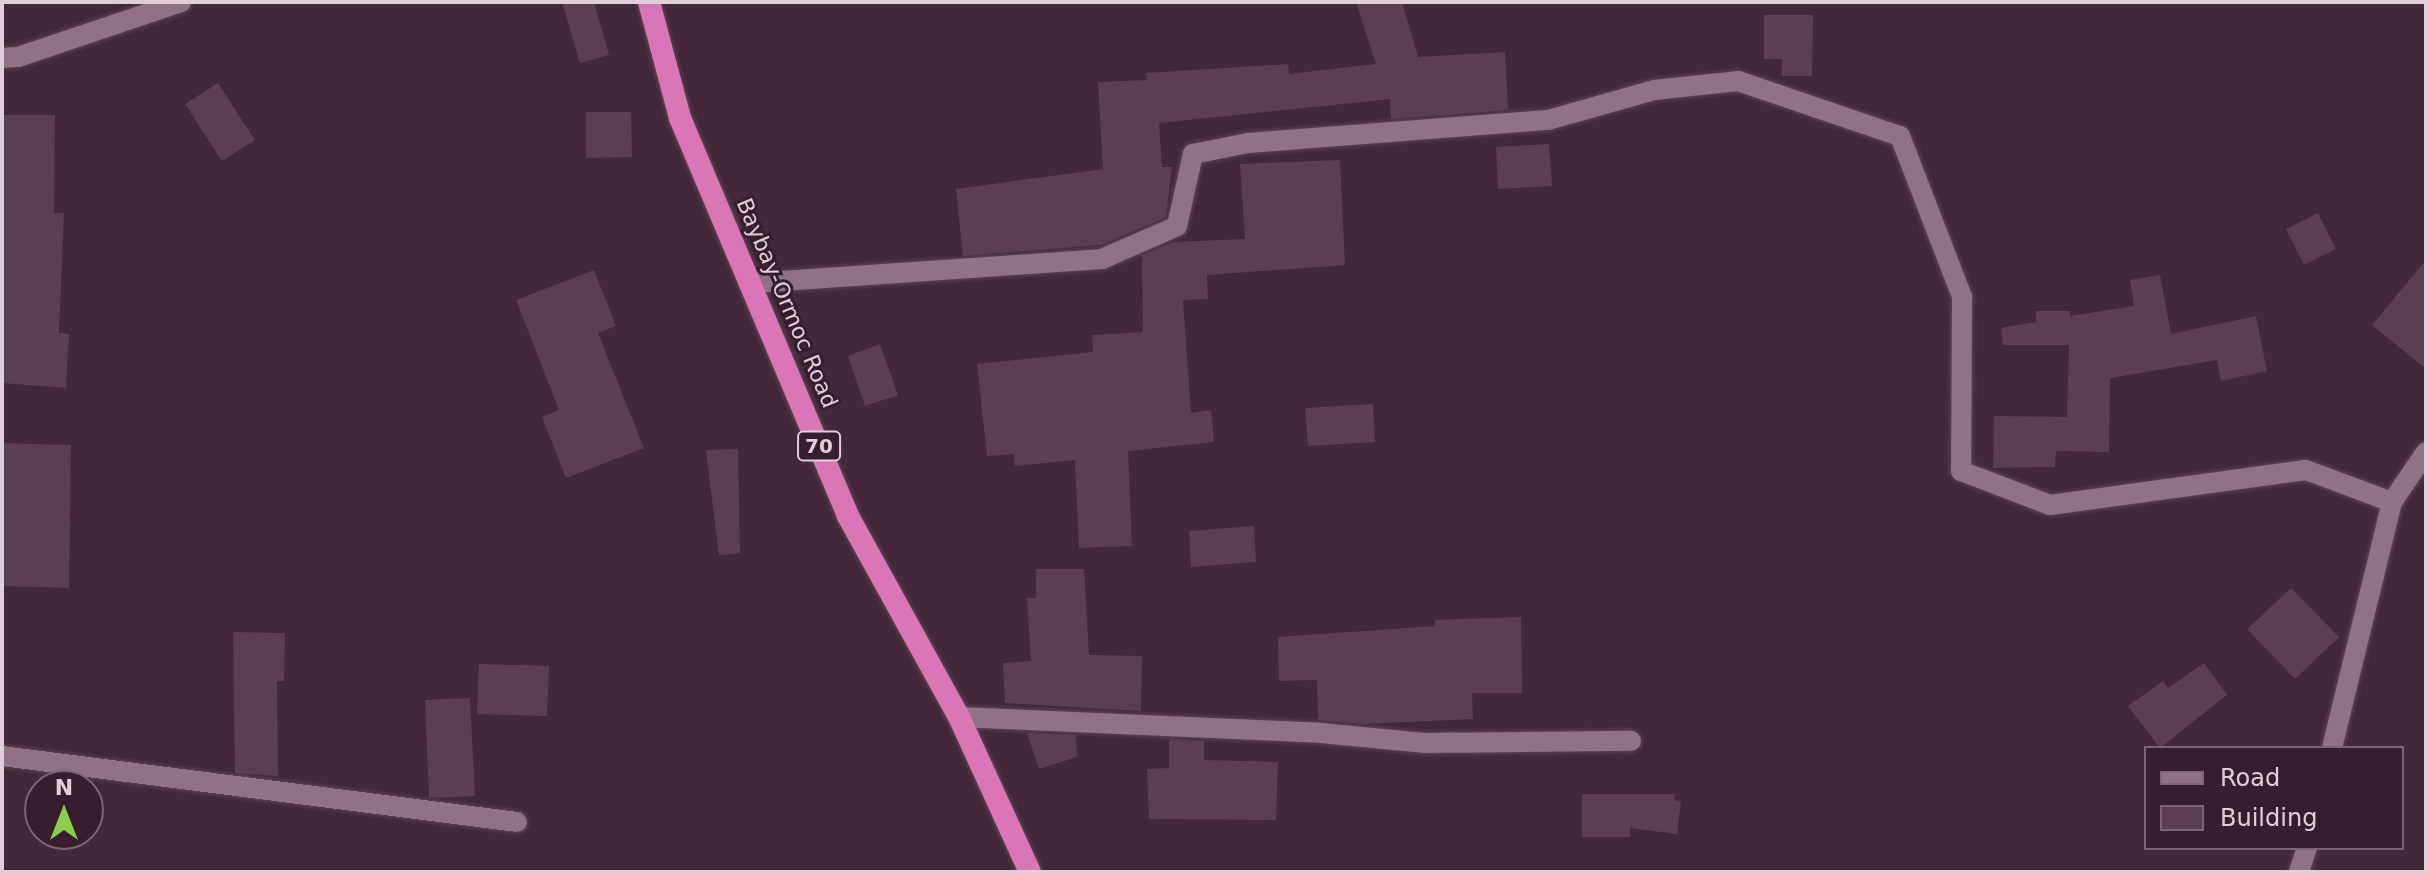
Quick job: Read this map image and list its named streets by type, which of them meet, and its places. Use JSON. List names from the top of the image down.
{
  "streets": {
    "highway": ["Baybay-Ormoc Road", "70"]
  },
  "legend": ["Road", "Building"],
  "north": "top"
}
